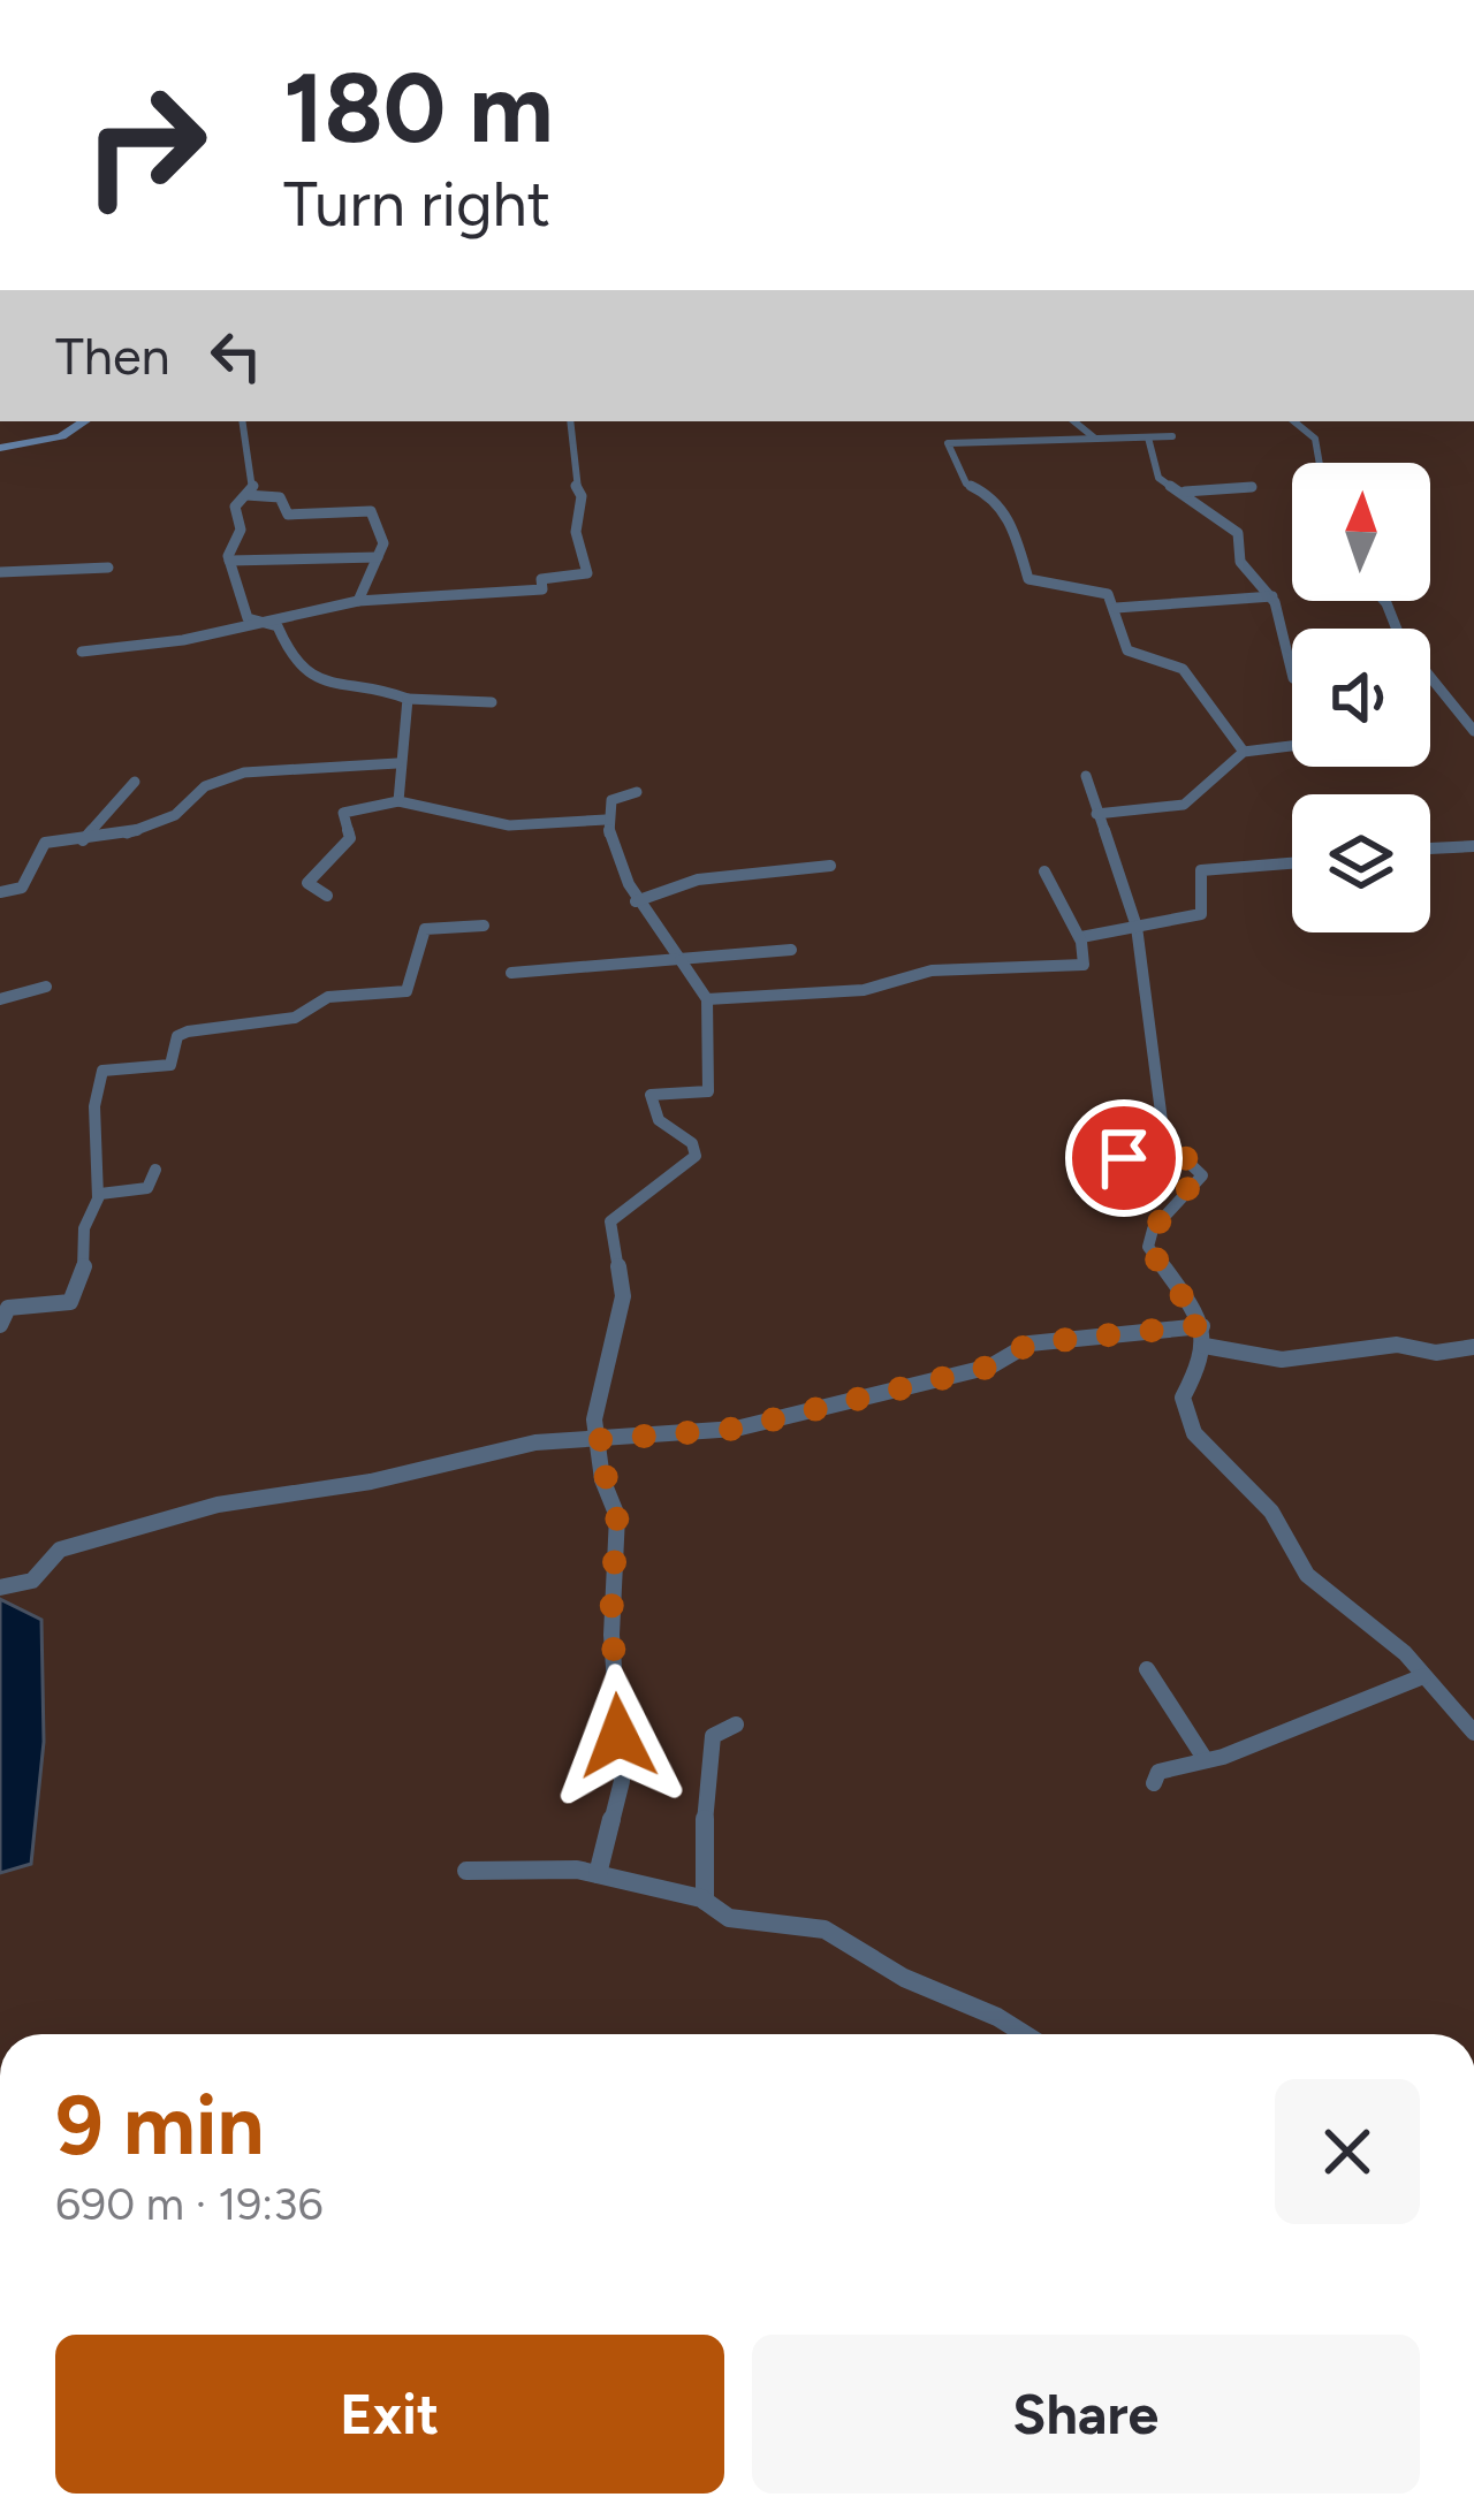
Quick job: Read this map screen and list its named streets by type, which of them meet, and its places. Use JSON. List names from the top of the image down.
{
  "north": "top",
  "page": {
    "turn": ["180 m", "Turn right"],
    "then": "Then",
    "heading": ["9 min", "690 m · 19:36"],
    "buttons": ["Exit", "Share"]
  }
}
